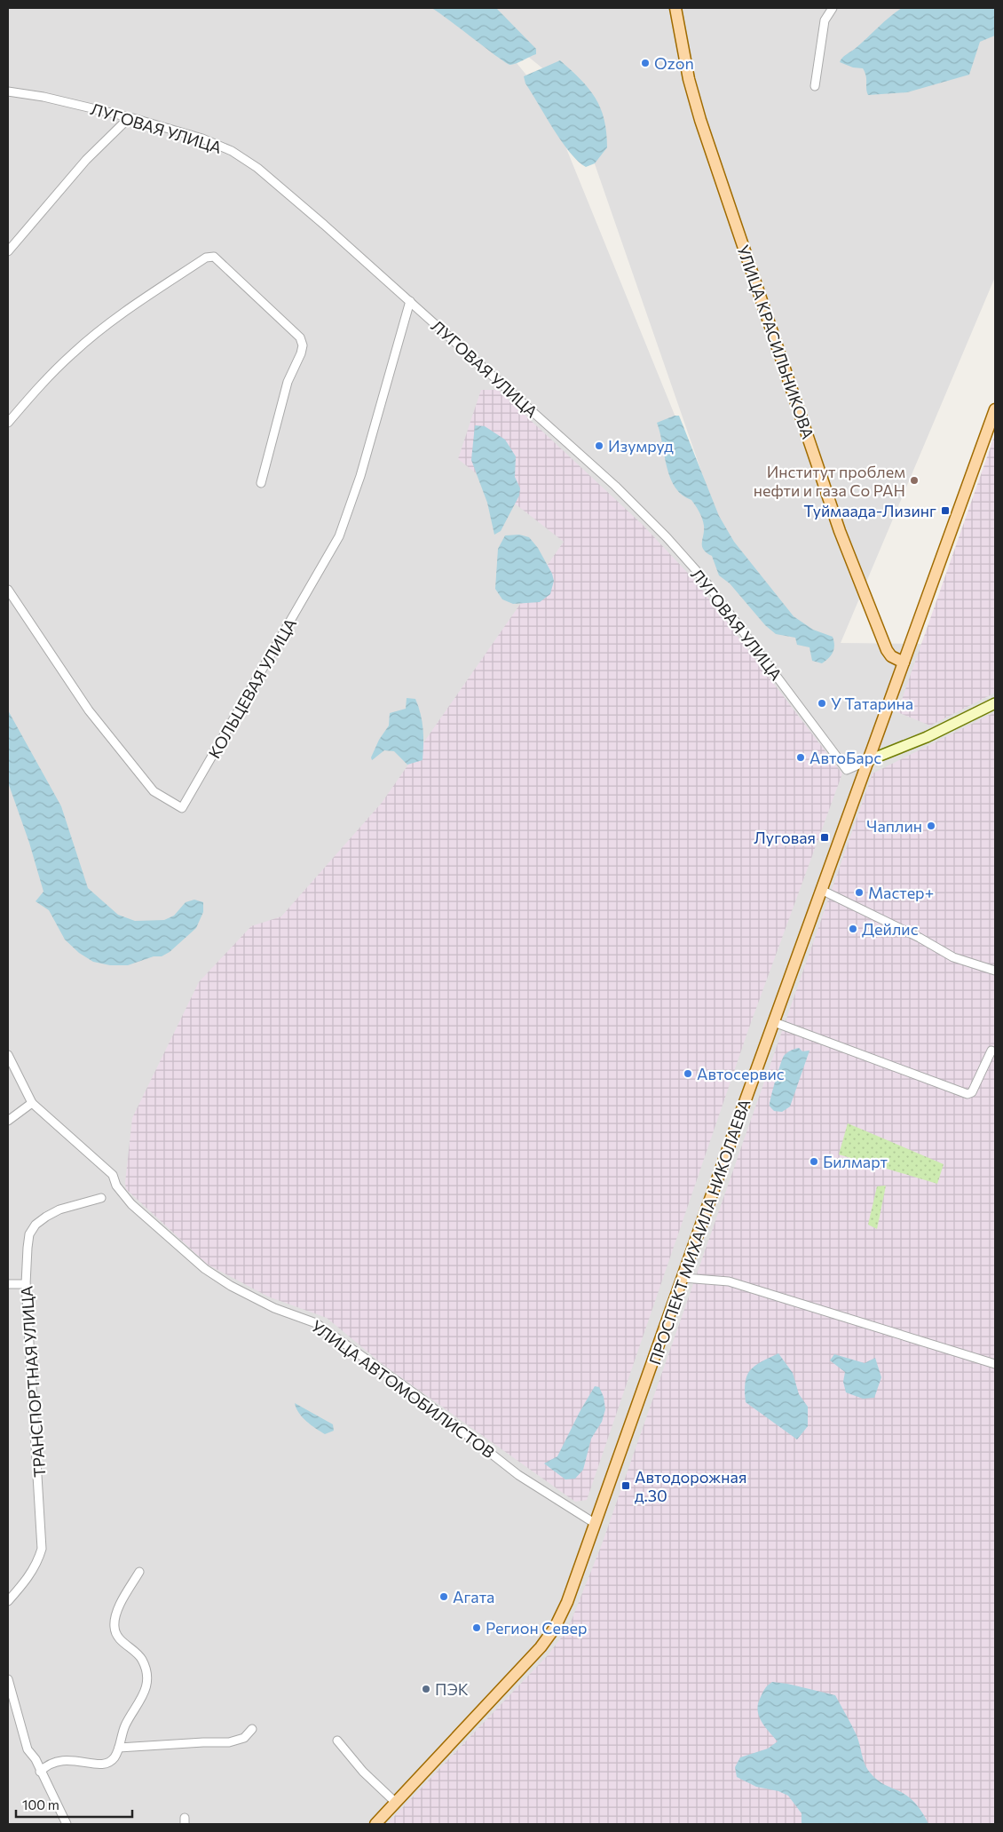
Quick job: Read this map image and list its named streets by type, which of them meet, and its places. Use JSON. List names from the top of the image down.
{
  "streets": {
    "main road": ["УЛИЦА КРАСИЛЬНИКОВА", "ПРОСПЕКТ МИХАИЛА НИКОЛАЕВА"],
    "street": [
      "ЛУГОВАЯ УЛИЦА",
      "КОЛЬЦЕВАЯ УЛИЦА",
      "ТРАНСПОРТНАЯ УЛИЦА",
      "УЛИЦА АВТОМОБИЛИСТОВ"
    ]
  },
  "crossings": [
    ["ЛУГОВАЯ УЛИЦА", "КОЛЬЦЕВАЯ УЛИЦА"],
    ["ЛУГОВАЯ УЛИЦА", "ПРОСПЕКТ МИХАИЛА НИКОЛАЕВА"],
    ["УЛИЦА КРАСИЛЬНИКОВА", "ПРОСПЕКТ МИХАИЛА НИКОЛАЕВА"],
    ["ПРОСПЕКТ МИХАИЛА НИКОЛАЕВА", "УЛИЦА АВТОМОБИЛИСТОВ"]
  ],
  "places": {
    "other": [
      "Ozon",
      "Изумруд",
      "Институт проблем нефти и газа Со РАН",
      "У Татарина",
      "АвтоБарс",
      "Чаплин",
      "Мастер+",
      "Дейлис",
      "Автосервис",
      "Билмарт",
      "Агата",
      "Регион Север",
      "ПЭК"
    ],
    "transit": ["Туймаада-Лизинг", "Луговая", "Автодорожная д.30"]
  },
  "scale_bar": "100 m"
}
